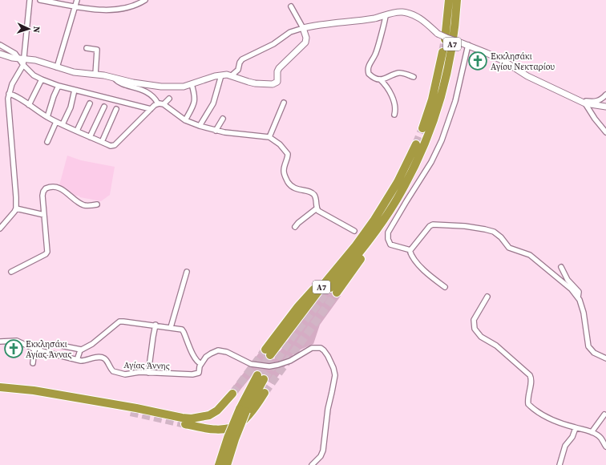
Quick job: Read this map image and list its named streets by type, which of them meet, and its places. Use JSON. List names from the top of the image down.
{
  "streets": {
    "highway": ["Α7"],
    "street": ["Αγίας Άννης"]
  },
  "places": {
    "church": ["Εκκλησάκι Αγίου Νεκταρίου", "Εκκλησάκι Αγίας Άννας"]
  },
  "north": "right"
}
